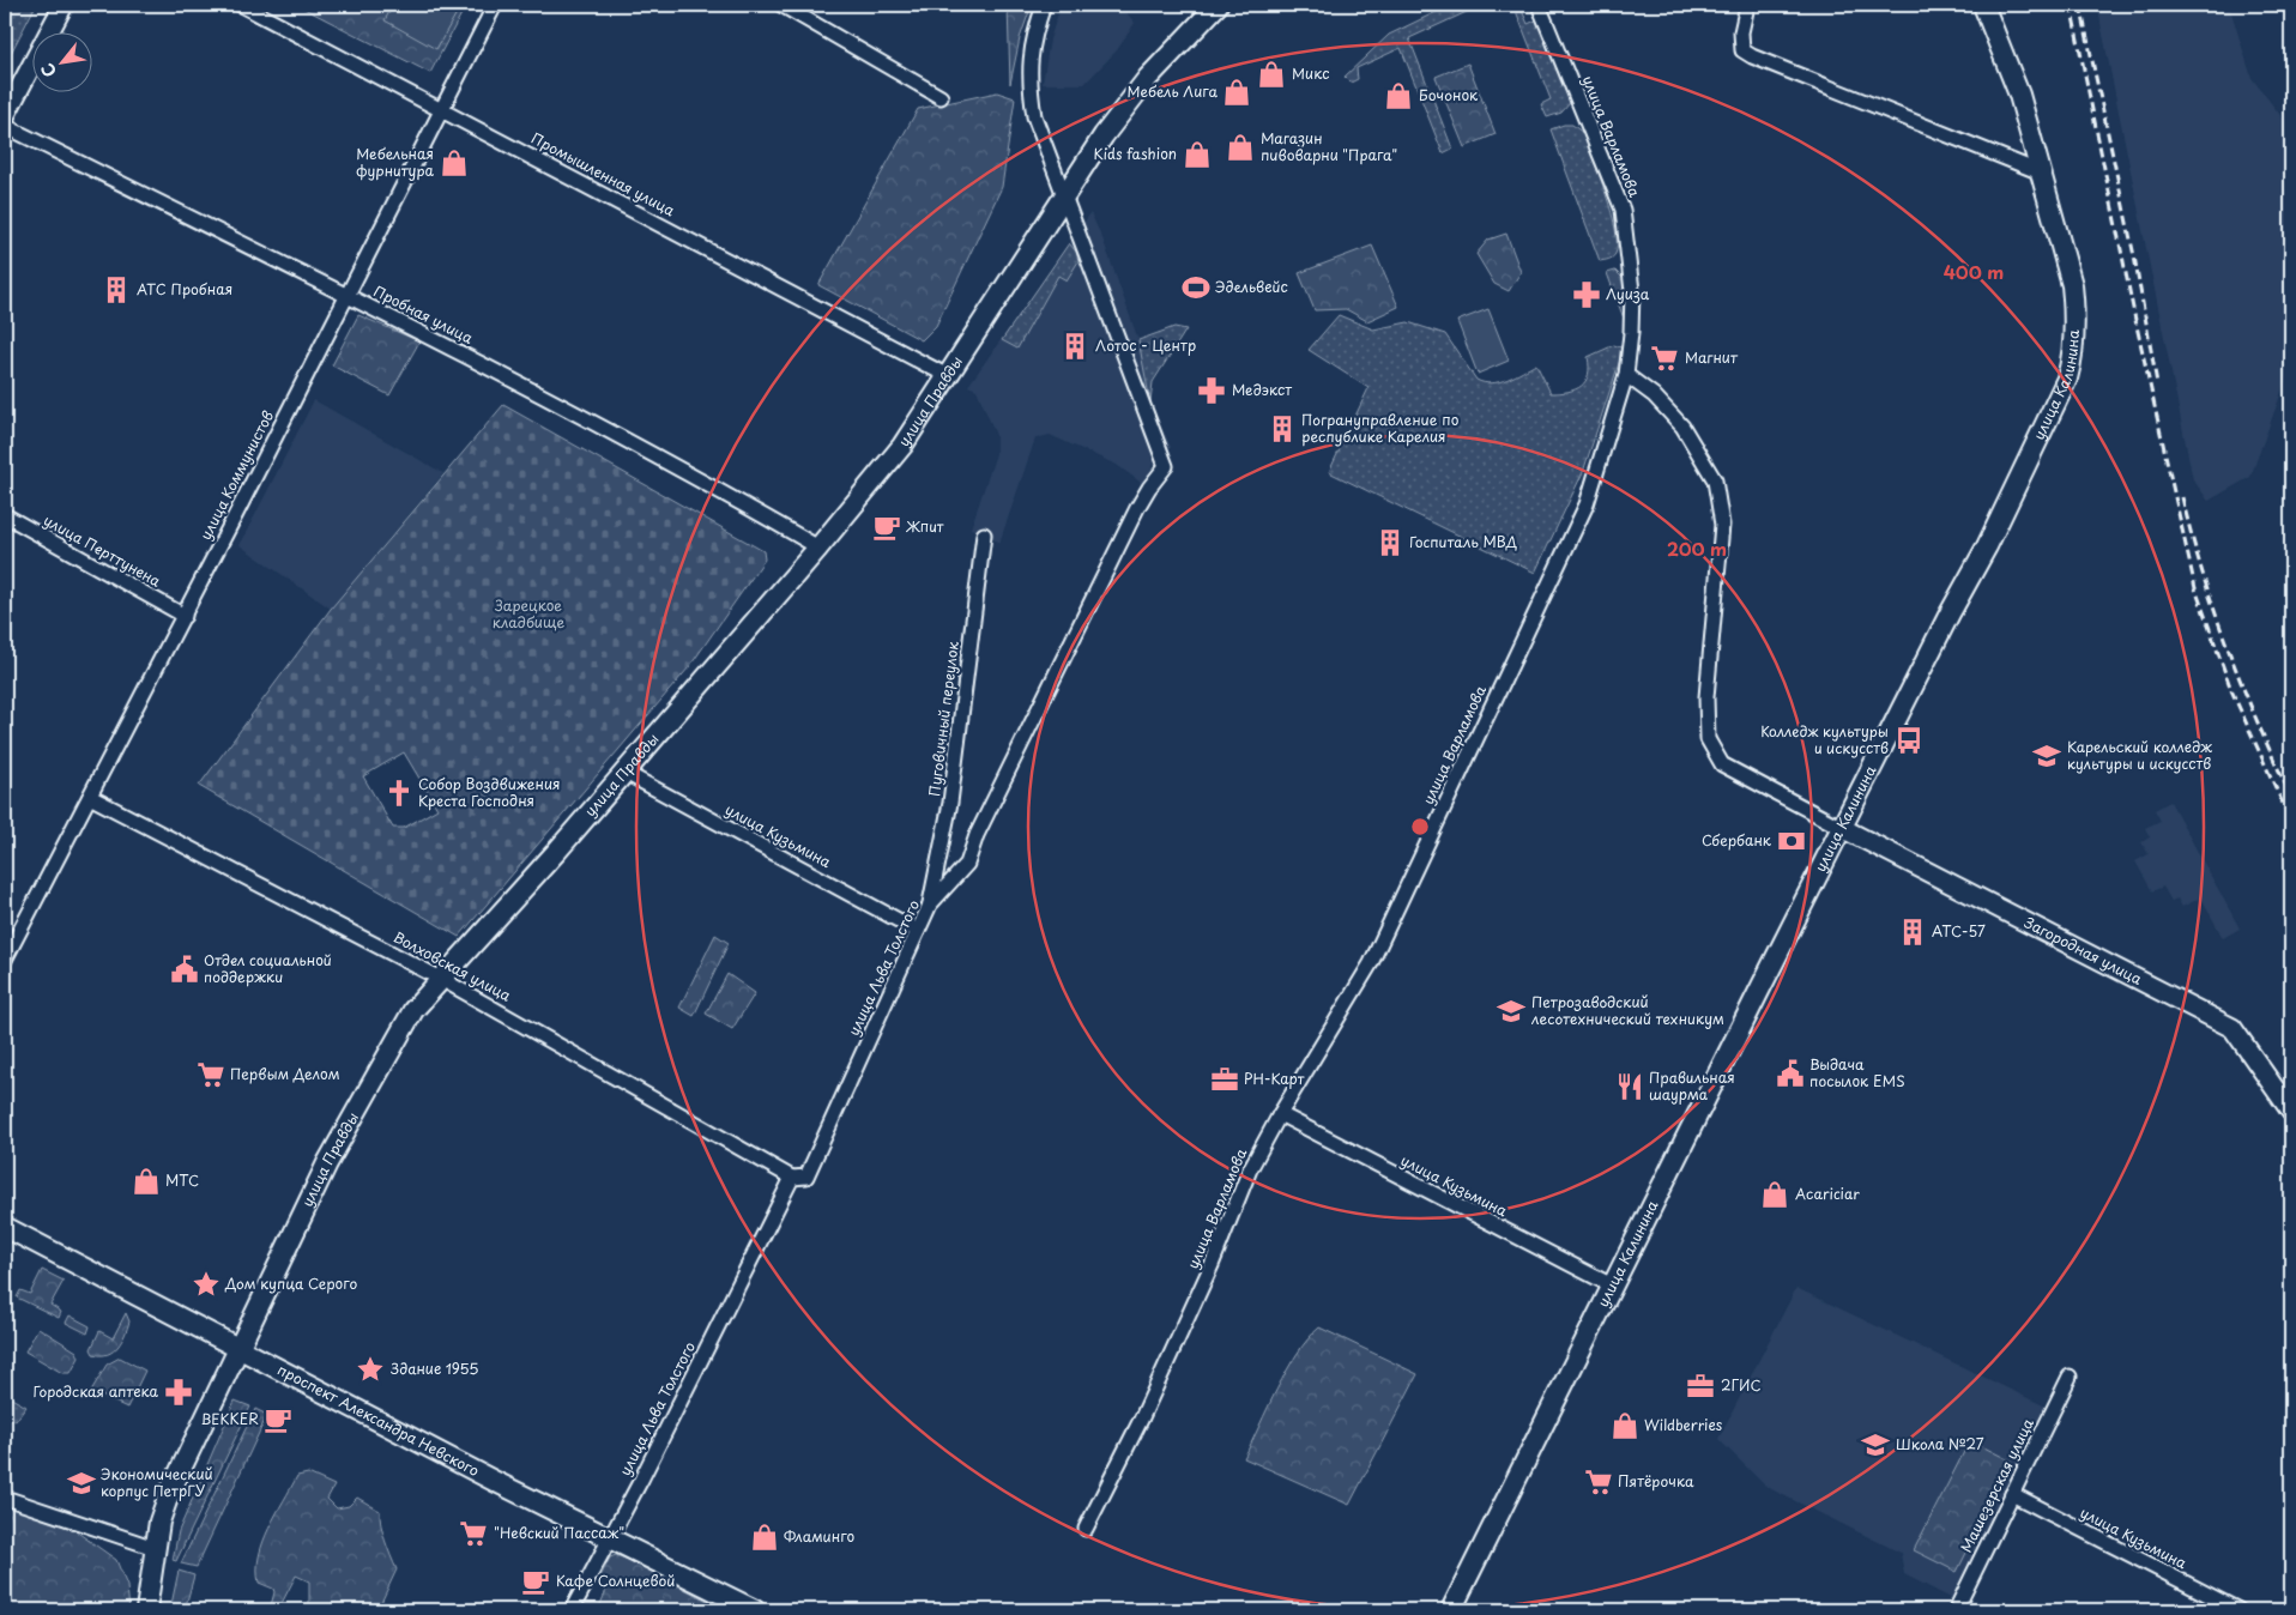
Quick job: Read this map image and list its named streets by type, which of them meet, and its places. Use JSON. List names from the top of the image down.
{
  "streets": {
    "main road": ["улица Калинина", "улица Правды", "проспект Александра Невского"],
    "street": [
      "улица Варламова",
      "Промышленная улица",
      "Пробная улица",
      "улица Коммунистов",
      "улица Перттунена",
      "Пуговичный переулок",
      "улица Кузьмина",
      "Загородная улица",
      "Волховская улица",
      "улица Льва Толстого",
      "Машезерская улица"
    ]
  },
  "crossings": [
    ["улица Варламова", "улица Кузьмина"],
    ["Промышленная улица", "улица Правды"],
    ["Промышленная улица", "улица Коммунистов"],
    ["Пробная улица", "улица Правды"],
    ["Пробная улица", "улица Коммунистов"],
    ["улица Калинина", "улица Кузьмина"],
    ["улица Калинина", "Загородная улица"],
    ["улица Правды", "улица Кузьмина"],
    ["улица Правды", "Волховская улица"],
    ["улица Правды", "улица Льва Толстого"],
    ["улица Правды", "проспект Александра Невского"],
    ["улица Коммунистов", "улица Перттунена"],
    ["улица Коммунистов", "Волховская улица"],
    ["Пуговичный переулок", "улица Льва Толстого"],
    ["улица Кузьмина", "улица Льва Толстого"],
    ["улица Кузьмина", "Машезерская улица"],
    ["Волховская улица", "улица Льва Толстого"],
    ["улица Льва Толстого", "проспект Александра Невского"]
  ],
  "parks": ["Зарецкое кладбище"],
  "places": {
    "shop": [
      "Микс",
      "Мебель Лига",
      "Бочонок",
      "Магазин пивоварни \"Прага\"",
      "Kids fashion",
      "Мебельная фурнитура",
      "МТС",
      "Acariciar",
      "Wildberries",
      "Фламинго"
    ],
    "sports": ["Эдельвейс"],
    "building": [
      "АТС Пробная",
      "Лотос - Центр",
      "Погрануправление по республике Карелия",
      "Госпиталь МВД",
      "АТС-57"
    ],
    "pharmacy": ["Луиза", "Медэкст", "Городская аптека"],
    "supermarket": [
      "Магнит",
      "Первым Делом",
      "Пятёрочка",
      "\"Невский Пассаж\""
    ],
    "cafe": ["Жпит", "BEKKER", "Кафе Солнцевой"],
    "bus stop": ["Колледж культуры и искусств"],
    "school or university": [
      "Карельский колледж культуры и искусств",
      "Петрозаводский лесотехнический техникум",
      "Школа №27",
      "Экономический корпус ПетрГУ"
    ],
    "church": ["Собор Воздвижения Креста Господня"],
    "bank": ["Сбербанк"],
    "public building": ["Отдел социальной поддержки", "Выдача посылок EMS"],
    "office": ["РН-Карт", "2ГИС"],
    "restaurant": ["Правильная шаурма"],
    "place": ["Дом купца Серого", "Здание 1955"]
  },
  "north": "bottom left",
  "rings": ["400 m", "200 m"]
}
